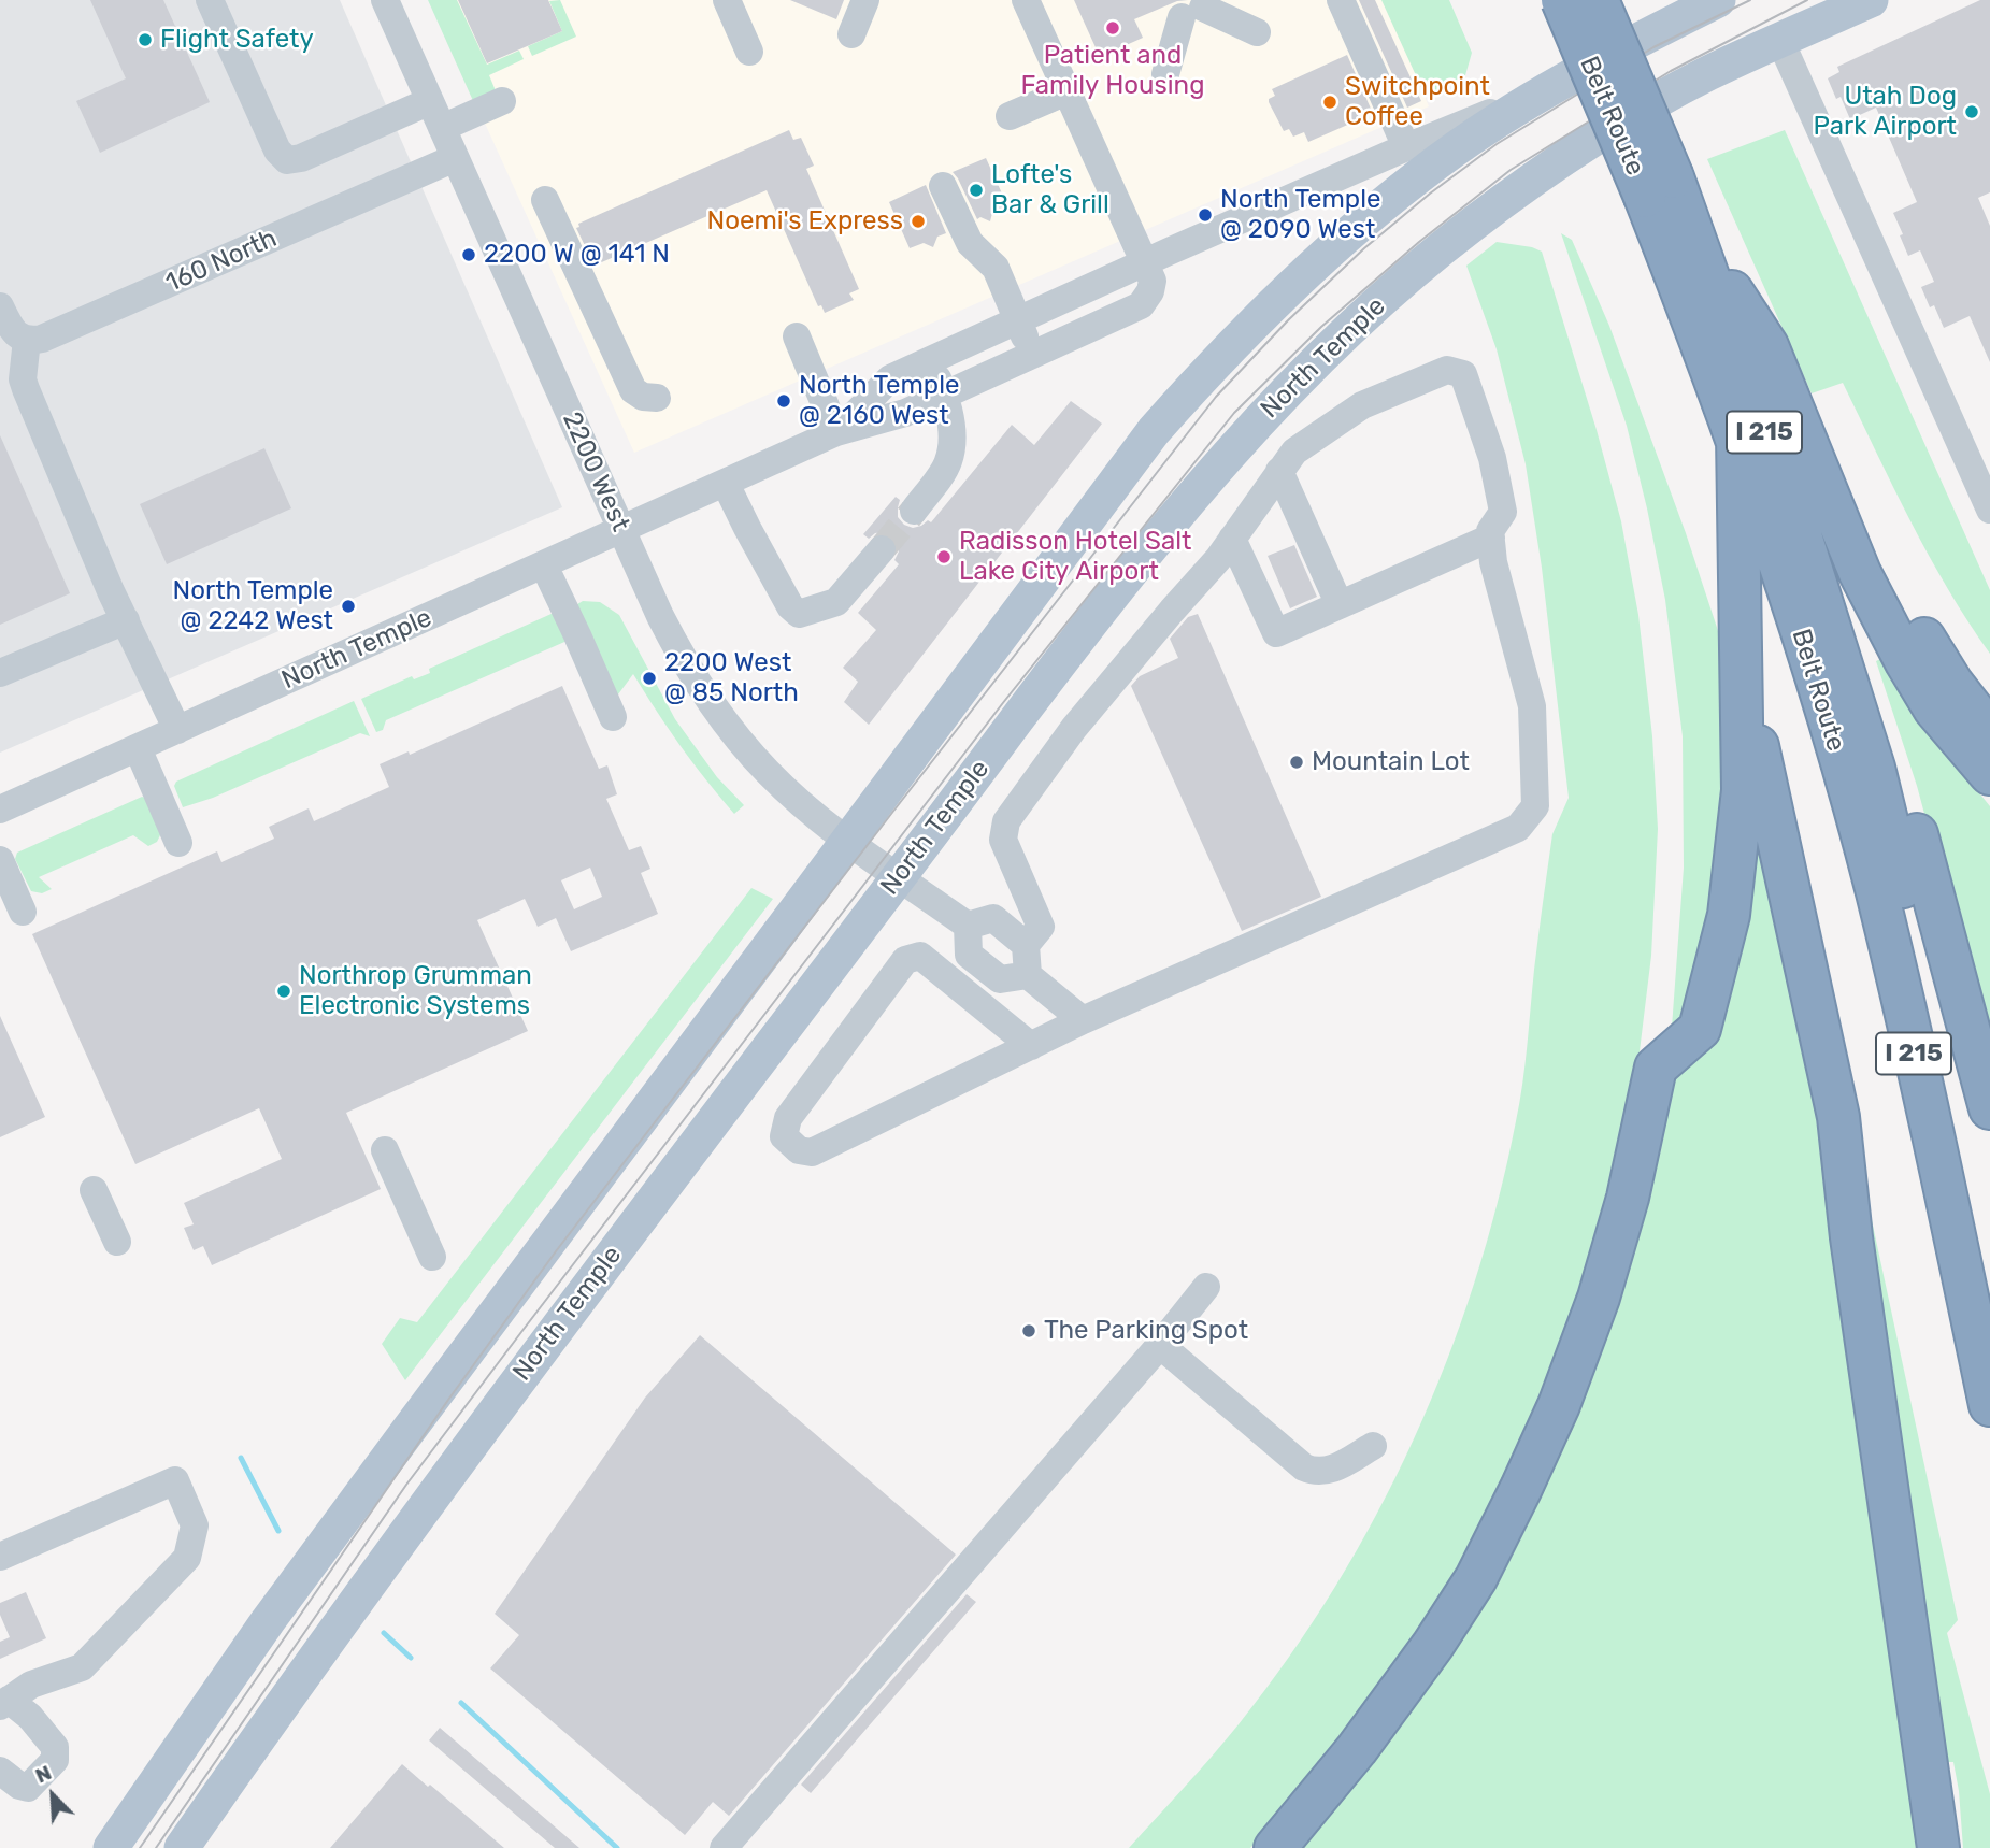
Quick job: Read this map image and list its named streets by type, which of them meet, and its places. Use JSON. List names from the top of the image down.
{
  "streets": {
    "highway": ["Belt Route", "I 215"],
    "main road": ["North Temple"],
    "street": ["160 North", "2200 West"]
  },
  "crossings": [
    ["160 North", "2200 West"],
    ["North Temple", "2200 West"]
  ],
  "places": [
    "Patient and Family Housing",
    "Flight Safety",
    "Switchpoint Coffee",
    "Utah Dog Park Airport",
    "Lofte's Bar & Grill",
    "North Temple @ 2090 West",
    "Noemi's Express",
    "2200 W @ 141 N",
    "North Temple @ 2160 West",
    "Radisson Hotel Salt Lake City Airport",
    "North Temple @ 2242 West",
    "2200 West @ 85 North",
    "Mountain Lot",
    "Northrop Grumman Electronic Systems",
    "The Parking Spot"
  ],
  "north": "top left"
}
